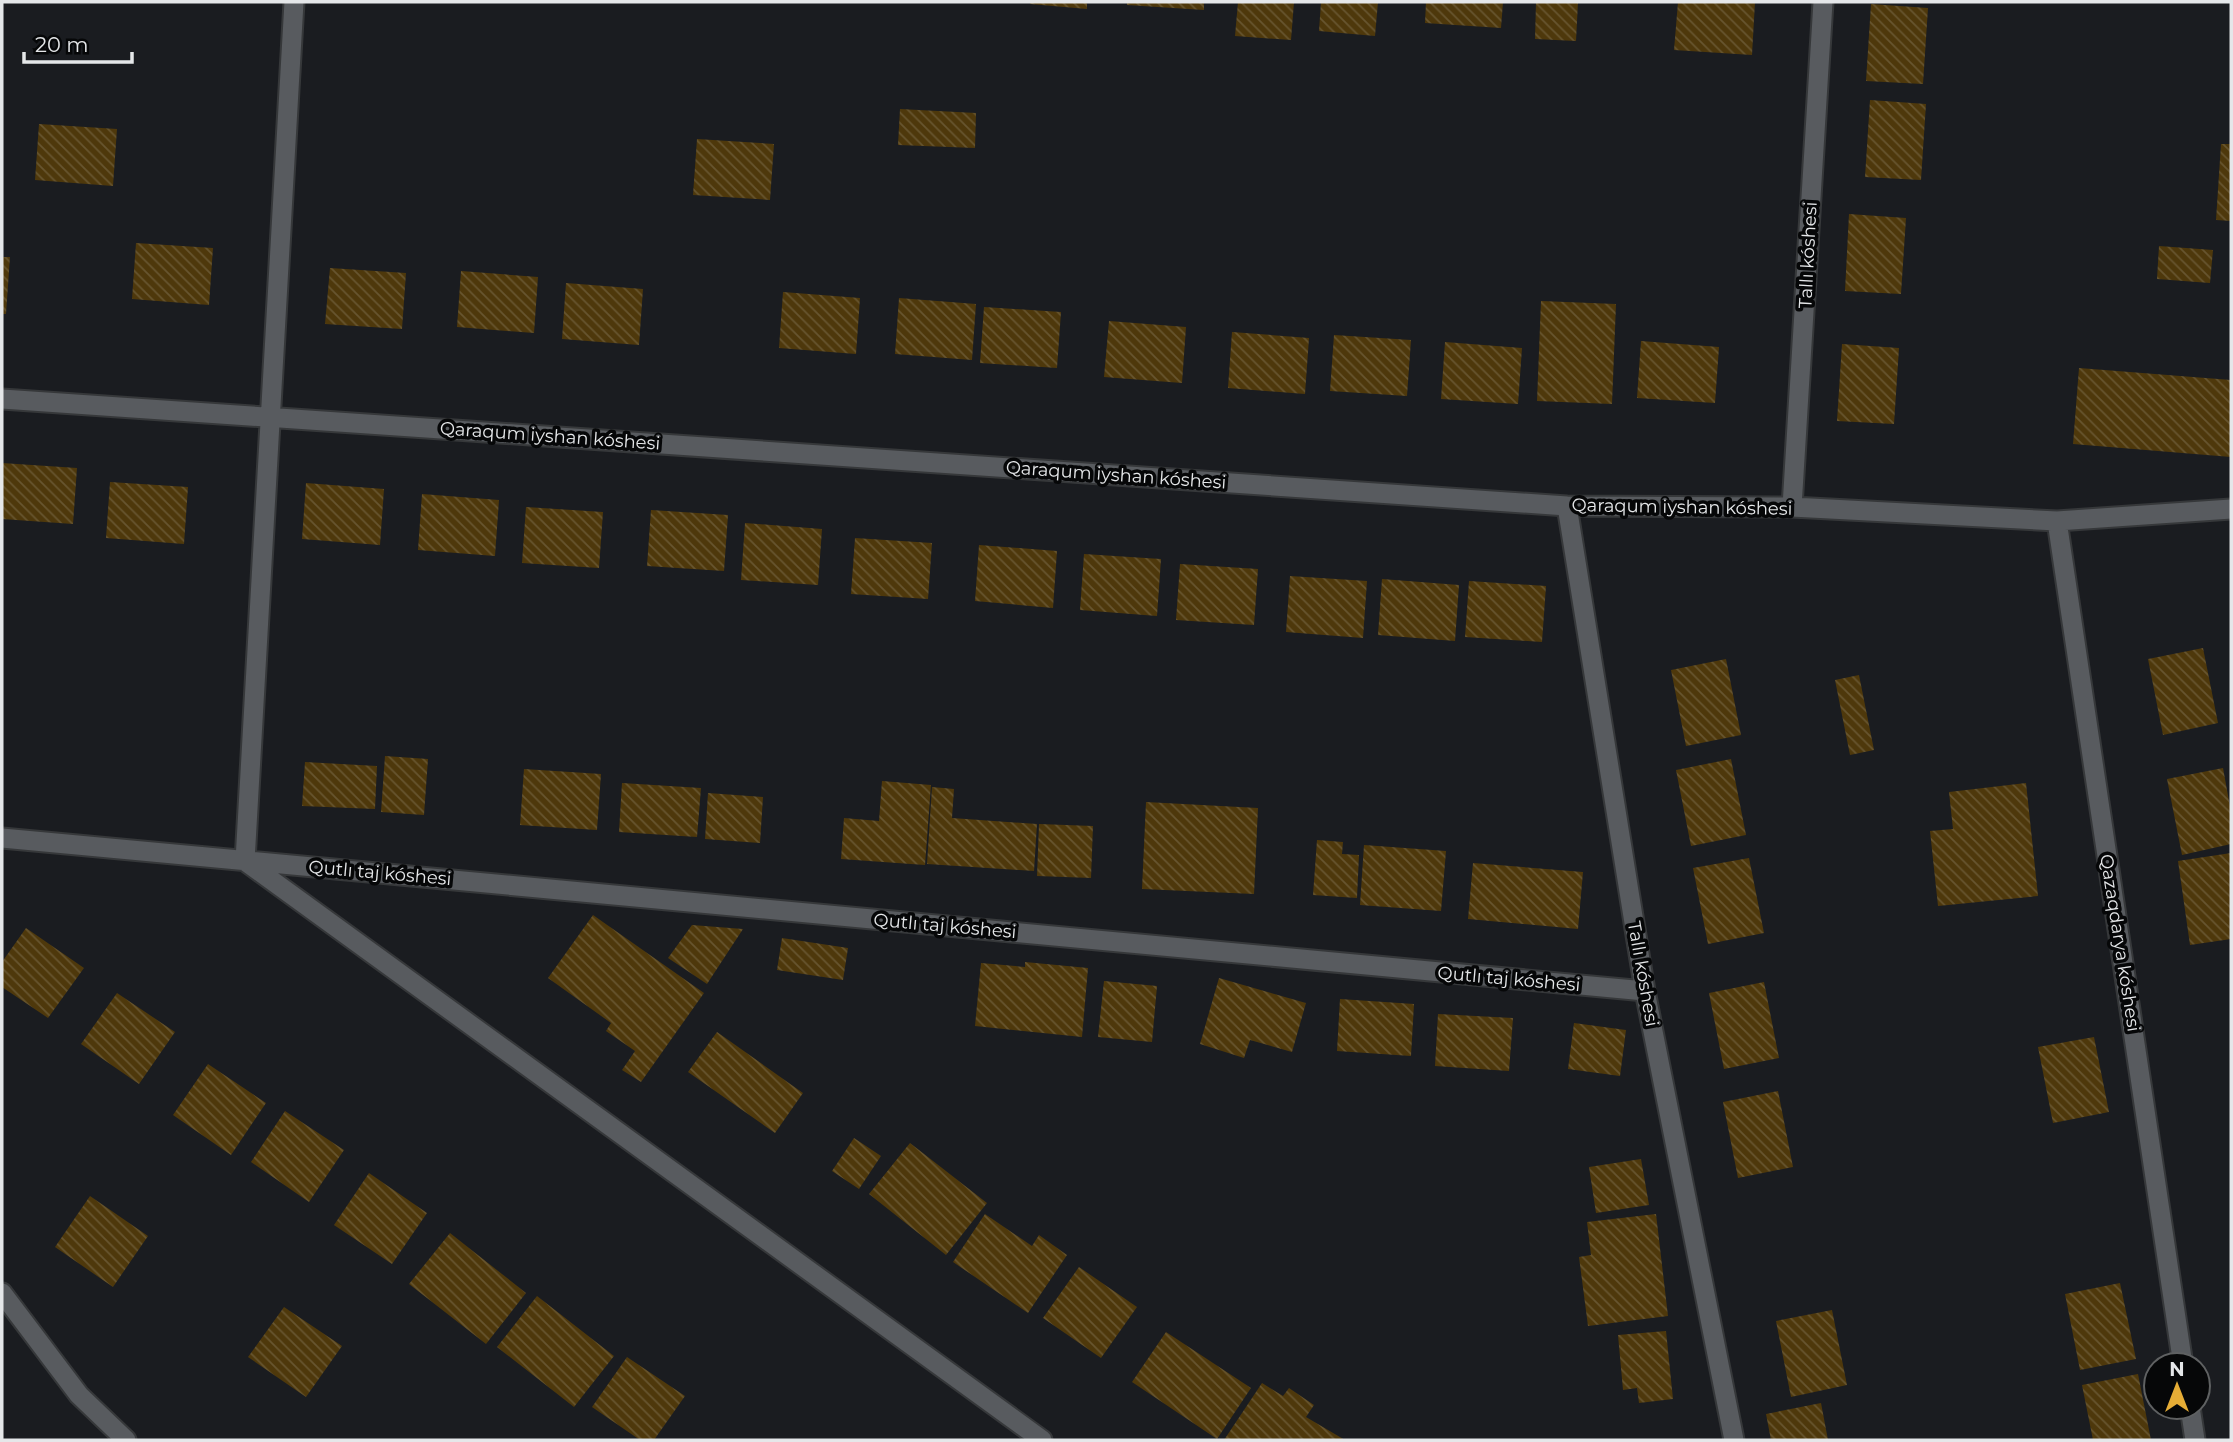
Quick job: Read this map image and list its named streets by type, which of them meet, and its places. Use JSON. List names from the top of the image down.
{
  "streets": {
    "street": [
      "Tallı kóshesi",
      "Qaraqum iyshan kóshesi",
      "Qutlı taj kóshesi",
      "Qazaqdarya kóshesi"
    ]
  },
  "crossings": [
    ["Tallı kóshesi", "Qaraqum iyshan kóshesi"],
    ["Tallı kóshesi", "Qutlı taj kóshesi"],
    ["Qaraqum iyshan kóshesi", "Qazaqdarya kóshesi"]
  ],
  "scale_bar": "20 m",
  "north": "top"
}
